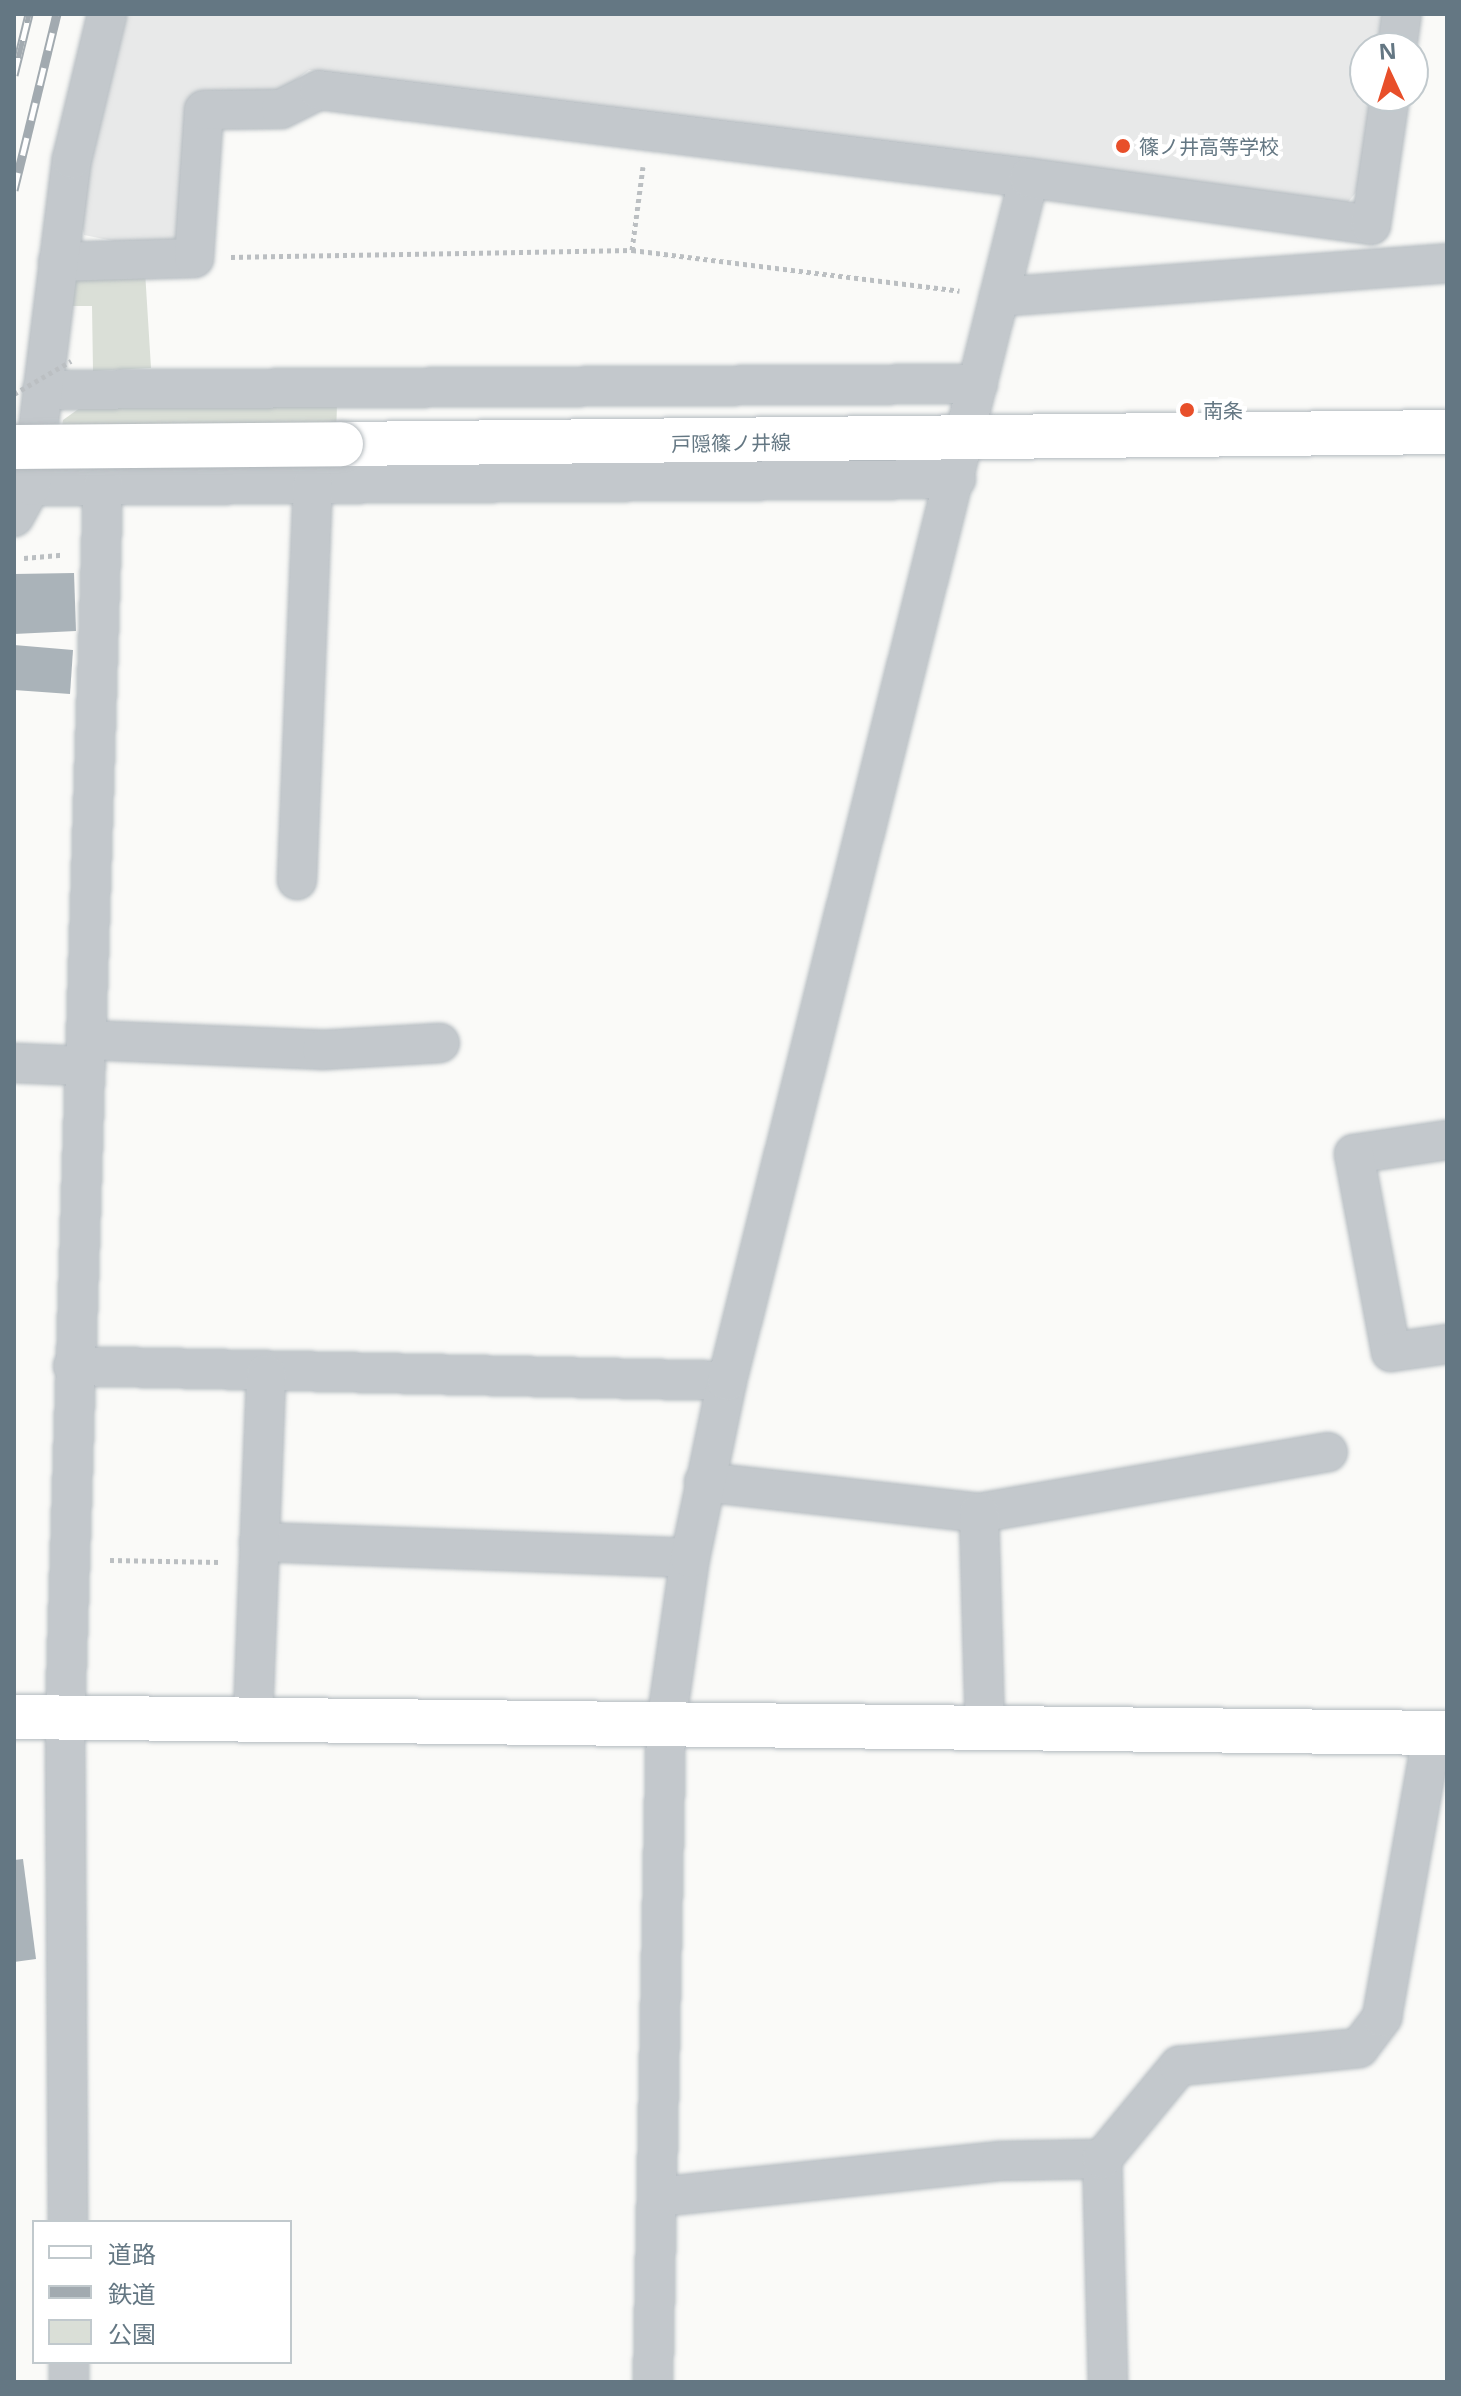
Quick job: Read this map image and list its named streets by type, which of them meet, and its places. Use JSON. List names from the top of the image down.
{
  "streets": {
    "main road": ["戸隠篠ノ井線"]
  },
  "places": ["篠ノ井高等学校", "南条"],
  "legend": ["道路", "鉄道", "公園"],
  "north": "top"
}
